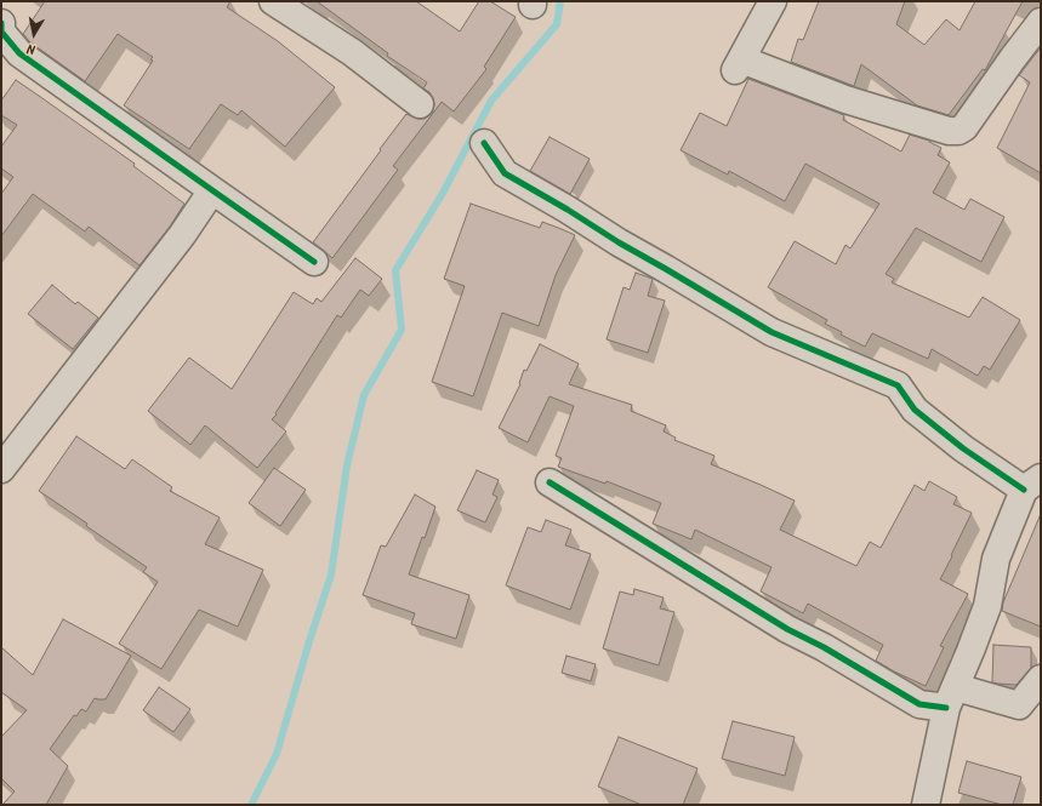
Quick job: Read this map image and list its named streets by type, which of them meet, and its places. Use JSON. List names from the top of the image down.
{
  "north": "bottom"
}
